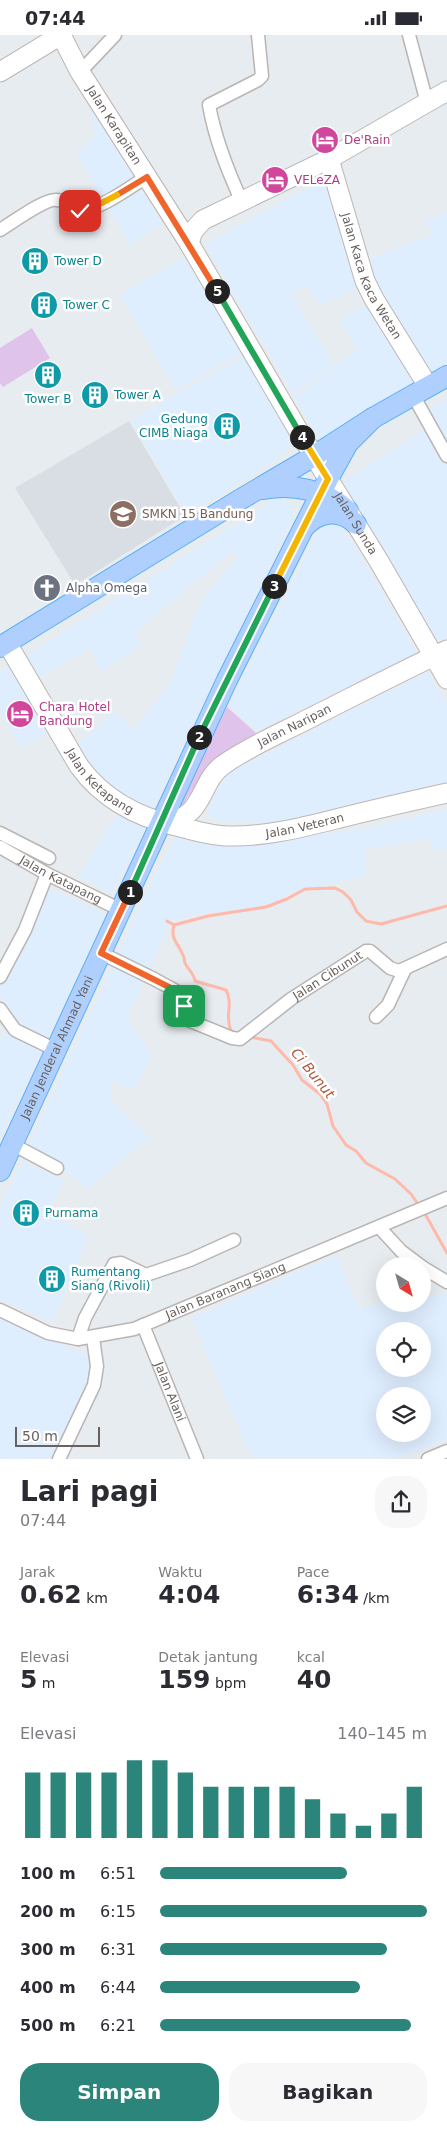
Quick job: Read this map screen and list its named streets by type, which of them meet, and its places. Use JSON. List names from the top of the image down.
{
  "streets": {
    "main road": [
      "Jalan Karapitan",
      "Jalan Kaca Kaca Wetan",
      "Jalan Sunda",
      "Jalan Naripan",
      "Jalan Ketapang",
      "Jalan Veteran",
      "Jalan Jenderal Ahmad Yani"
    ],
    "street": [
      "Jalan Katapang",
      "Jalan Cibunut",
      "Jalan Baranang Siang",
      "Jalan Alani"
    ]
  },
  "crossings": [
    ["Jalan Karapitan", "Jalan Sunda"],
    ["Jalan Sunda", "Jalan Naripan"],
    ["Jalan Sunda", "Jalan Jenderal Ahmad Yani"],
    ["Jalan Naripan", "Jalan Ketapang"],
    ["Jalan Naripan", "Jalan Veteran"],
    ["Jalan Naripan", "Jalan Jenderal Ahmad Yani"],
    ["Jalan Ketapang", "Jalan Veteran"],
    ["Jalan Ketapang", "Jalan Jenderal Ahmad Yani"],
    ["Jalan Veteran", "Jalan Jenderal Ahmad Yani"],
    ["Jalan Katapang", "Jalan Jenderal Ahmad Yani"],
    ["Jalan Cibunut", "Jalan Jenderal Ahmad Yani"],
    ["Jalan Baranang Siang", "Jalan Alani"]
  ],
  "water": ["Ci Bunut"],
  "places": {
    "hotel": ["De'Rain", "VELeZA", "Chara Hotel Bandung"],
    "building": [
      "Tower D",
      "Tower C",
      "Tower B",
      "Tower A",
      "Gedung CIMB Niaga",
      "Purnama",
      "Rumentang Siang (Rivoli)"
    ],
    "school or university": ["SMKN 15 Bandung"],
    "church": ["Alpha Omega"]
  },
  "scale_bar": "50 m",
  "north": "bottom right",
  "page": {
    "status": "07:44",
    "pins": [
      "5",
      "4",
      "3",
      "2",
      "1"
    ],
    "scale": "50 m",
    "heading": ["Lari pagi", "07:44"],
    "stats": [
      ["Jarak", "0.62 km"],
      ["Waktu", "4:04"],
      ["Pace", "6:34 /km"],
      ["Elevasi", "5 m"],
      ["Detak jantung", "159 bpm"],
      ["kcal", "40"]
    ],
    "chart": ["Elevasi", "140–145 m"],
    "list": [
      {
        "name": "100 m",
        "note": "6:51"
      },
      {
        "name": "200 m",
        "note": "6:15"
      },
      {
        "name": "300 m",
        "note": "6:31"
      },
      {
        "name": "400 m",
        "note": "6:44"
      },
      {
        "name": "500 m",
        "note": "6:21"
      }
    ],
    "buttons": ["Simpan", "Bagikan"]
  }
}
